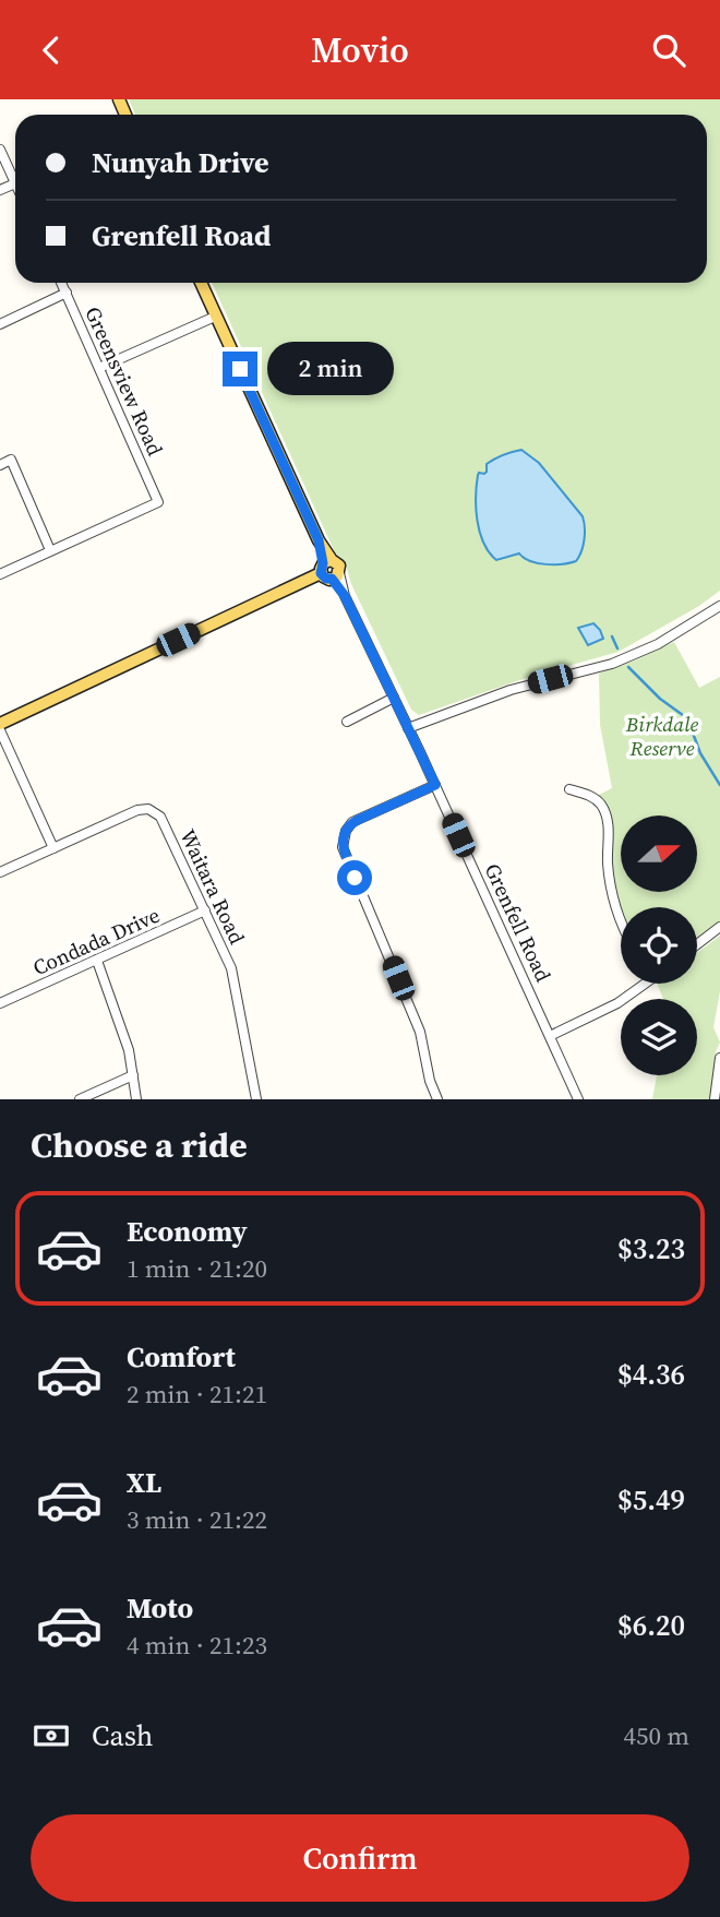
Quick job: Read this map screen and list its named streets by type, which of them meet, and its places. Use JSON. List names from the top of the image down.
{
  "streets": {
    "main road": ["Grenfell Road"],
    "street": ["Greensview Road", "Waitara Road", "Condada Drive"]
  },
  "crossings": [
    ["Waitara Road", "Condada Drive"]
  ],
  "parks": ["Birkdale Reserve"],
  "north": "right",
  "page": {
    "header": "Movio",
    "banner": ["Nunyah Drive", "Grenfell Road"],
    "bubble": "2 min",
    "heading": "Choose a ride",
    "list": [
      {
        "name": "Economy",
        "note": "1 min · 21:20",
        "value": "$3.23"
      },
      {
        "name": "Comfort",
        "note": "2 min · 21:21",
        "value": "$4.36"
      },
      {
        "name": "XL",
        "note": "3 min · 21:22",
        "value": "$5.49"
      },
      {
        "name": "Moto",
        "note": "4 min · 21:23",
        "value": "$6.20"
      }
    ],
    "pay": ["Cash", "450 m"],
    "buttons": "Confirm"
  }
}
